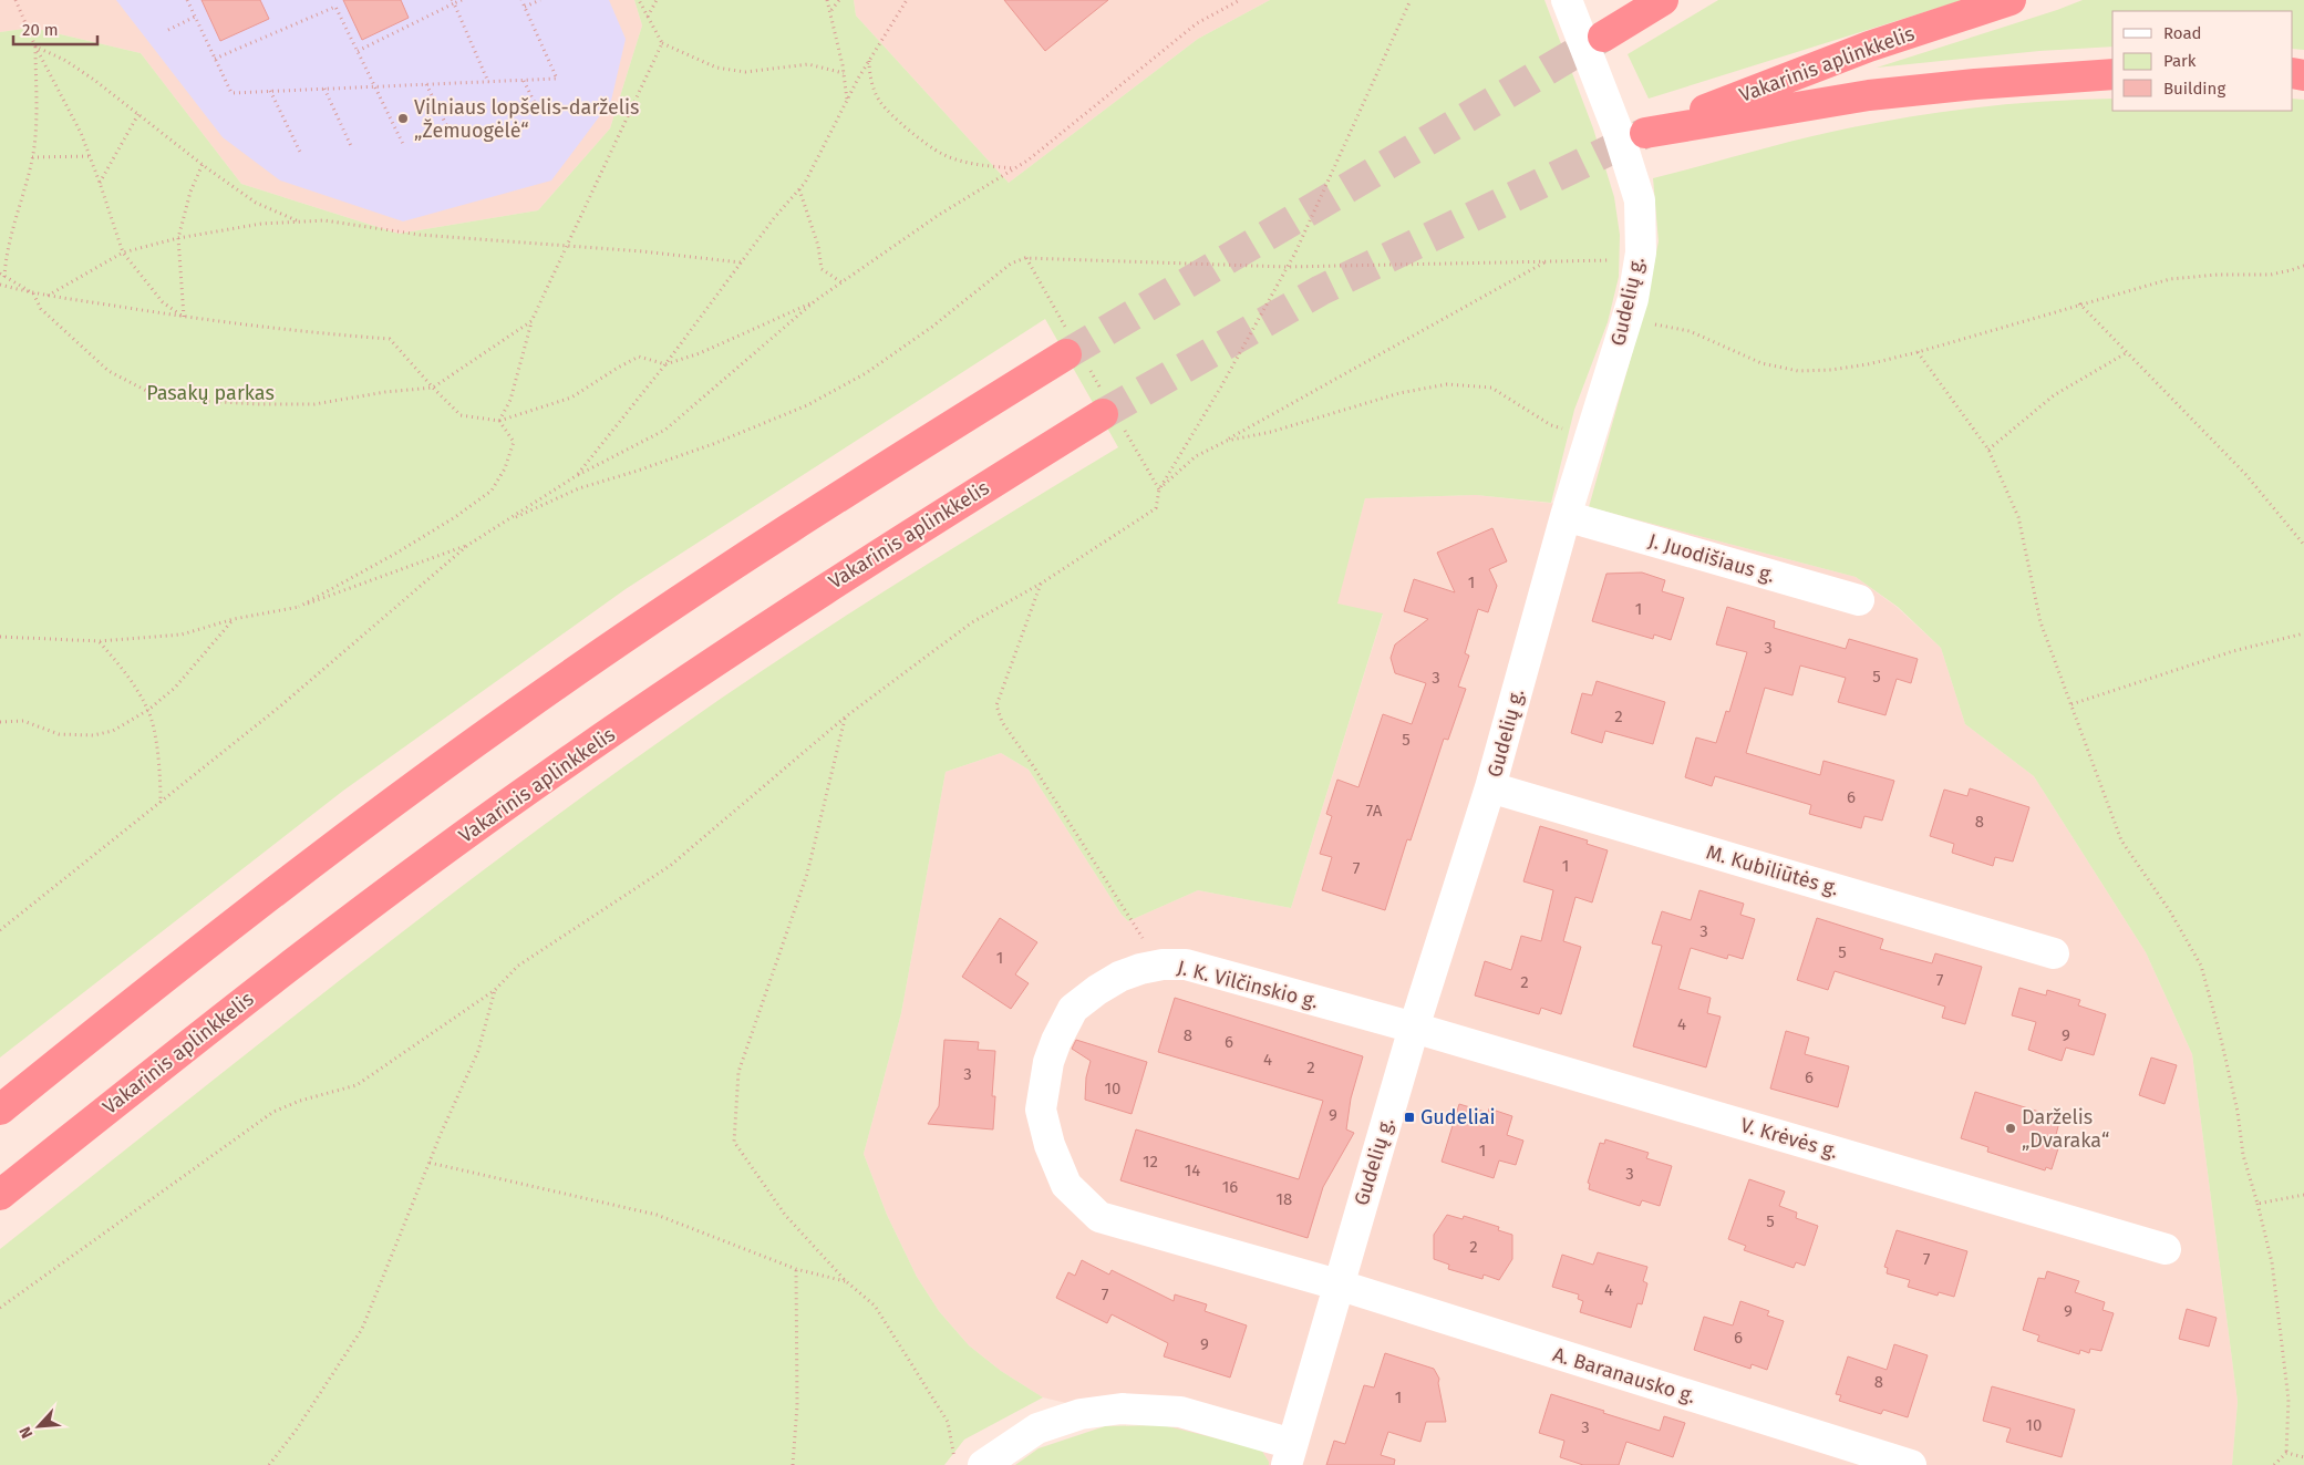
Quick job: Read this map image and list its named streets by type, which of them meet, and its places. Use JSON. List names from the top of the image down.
{
  "streets": {
    "highway": ["Vakarinis aplinkkelis"],
    "street": [
      "Gudelių g.",
      "J. Juodišiaus g.",
      "M. Kubiliūtės g.",
      "J. K. Vilčinskio g.",
      "V. Krėvės g.",
      "A. Baranausko g."
    ]
  },
  "crossings": [
    ["Gudelių g.", "J. Juodišiaus g."],
    ["Gudelių g.", "M. Kubiliūtės g."],
    ["Gudelių g.", "J. K. Vilčinskio g."],
    ["Gudelių g.", "V. Krėvės g."],
    ["Gudelių g.", "A. Baranausko g."],
    ["J. K. Vilčinskio g.", "V. Krėvės g."],
    ["J. K. Vilčinskio g.", "A. Baranausko g."]
  ],
  "parks": ["Pasakų parkas"],
  "places": {
    "other": ["Vilniaus lopšelis-darželis „Žemuogėlė“", "Darželis „Dvaraka“"],
    "transit": ["Gudeliai"]
  },
  "house_numbers": [
    "1",
    "1",
    "3",
    "5",
    "3",
    "2",
    "5",
    "6",
    "7A",
    "8",
    "1",
    "7",
    "3",
    "5",
    "1",
    "7",
    "2",
    "4",
    "8",
    "9",
    "6",
    "4",
    "2",
    "3",
    "6",
    "10",
    "9",
    "1",
    "12",
    "14",
    "3",
    "16",
    "18",
    "5",
    "2",
    "7",
    "4",
    "7",
    "9",
    "6",
    "9",
    "8",
    "1",
    "10",
    "3"
  ],
  "legend": ["Road", "Park", "Building"],
  "scale_bar": "20 m",
  "north": "bottom left"
}
